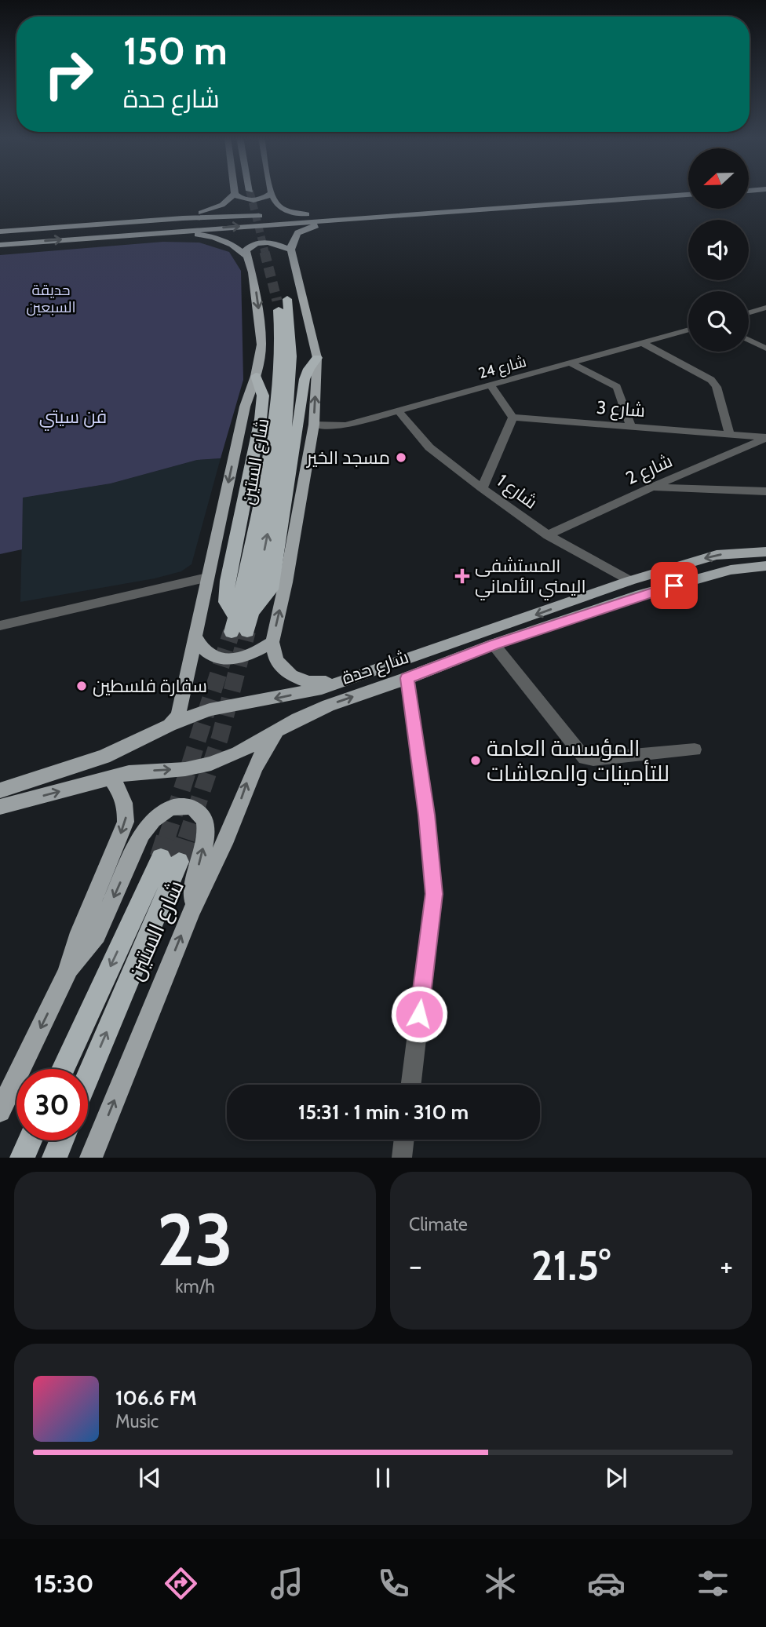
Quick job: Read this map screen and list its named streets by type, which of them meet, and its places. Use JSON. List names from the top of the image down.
{
  "streets": {
    "highway": ["شارع الستين"],
    "main road": ["شارع حدة"],
    "street": [
      "شارع 24",
      "شارع 3",
      "شارع 2",
      "شارع 1"
    ]
  },
  "crossings": [
    ["شارع 24", "شارع 1"],
    ["شارع 3", "شارع 2"],
    ["شارع الستين", "شارع حدة"],
    ["شارع 2", "شارع 1"],
    ["شارع 1", "شارع حدة"]
  ],
  "parks": ["حديقة السبعين", "فن سيتي"],
  "places": {
    "other": ["مسجد الخير", "سفارة فلسطين", "المؤسسة العامة للتأمينات والمعاشات"],
    "health": ["المستشفى اليمني الألماني"]
  },
  "north": "left",
  "page": {
    "turn": ["150 m", "شارع حدة"],
    "limit": "30",
    "trip": "15:31 · 1 min · 310 m",
    "tile": [
      ["23", "km/h"],
      "Climate"
    ],
    "heat": ["−", "21.5°", "+"],
    "song": ["106.6 FM", "Music"],
    "tabs": "15:30"
  }
}
